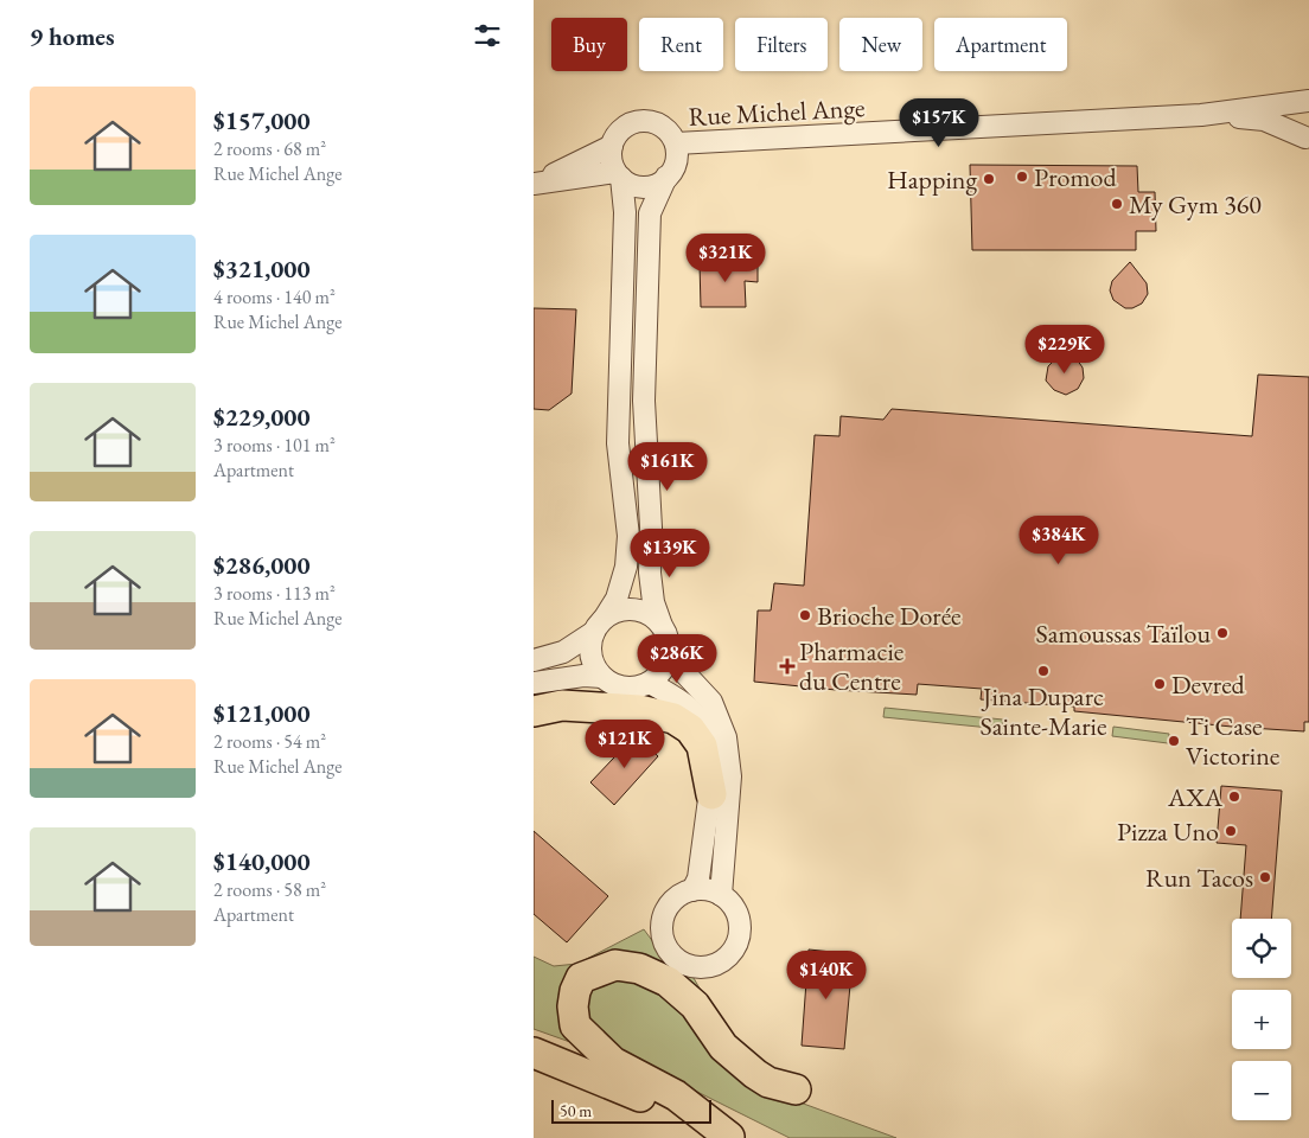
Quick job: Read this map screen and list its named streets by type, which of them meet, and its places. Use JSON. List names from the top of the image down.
{
  "streets": {
    "street": ["Rue Michel Ange"]
  },
  "places": {
    "other": [
      "Promod",
      "Happing",
      "My Gym 360",
      "Brioche Dorée",
      "Samoussas Taïlou",
      "Jina Duparc Sainte-Marie",
      "Devred",
      "Ti Case Victorine",
      "AXA",
      "Pizza Uno",
      "Run Tacos"
    ],
    "health": ["Pharmacie du Centre"]
  },
  "scale_bar": "50 m",
  "page": {
    "heading": "9 homes",
    "chip": [
      "Buy",
      "Rent",
      "Filters",
      "New",
      "Apartment"
    ],
    "list": [
      {
        "name": "$157,000",
        "note": "2 rooms · 68 m² · Rue Michel Ange"
      },
      {
        "name": "$321,000",
        "note": "4 rooms · 140 m² · Rue Michel Ange"
      },
      {
        "name": "$229,000",
        "note": "3 rooms · 101 m² · Apartment"
      },
      {
        "name": "$286,000",
        "note": "3 rooms · 113 m² · Rue Michel Ange"
      },
      {
        "name": "$121,000",
        "note": "2 rooms · 54 m² · Rue Michel Ange"
      },
      {
        "name": "$140,000",
        "note": "2 rooms · 58 m² · Apartment"
      }
    ],
    "price": [
      "$157K",
      "$321K",
      "$229K",
      "$161K",
      "$384K",
      "$139K",
      "$286K",
      "$121K",
      "$140K"
    ],
    "map_buttons": ["+", "−"],
    "scale": "50 m"
  }
}
